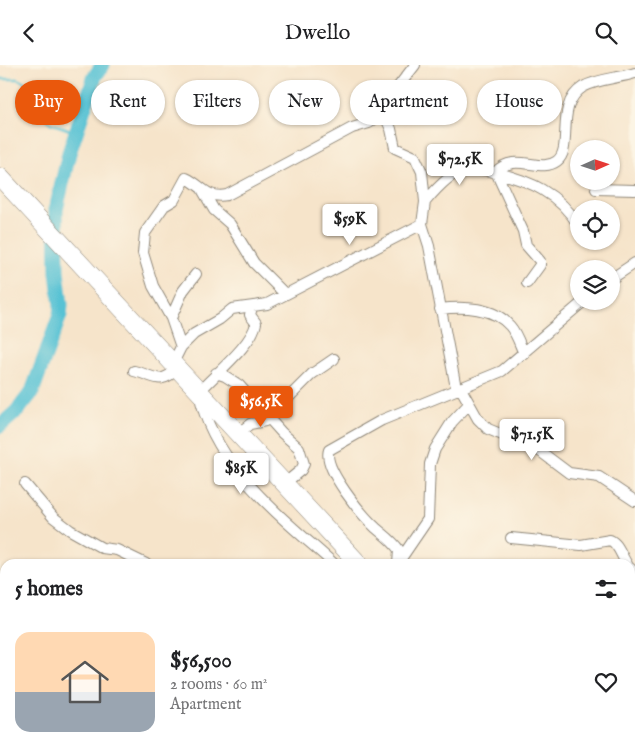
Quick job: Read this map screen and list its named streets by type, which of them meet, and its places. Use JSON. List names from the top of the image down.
{
  "north": "right",
  "page": {
    "header": "Dwello",
    "chip": [
      "Buy",
      "Rent",
      "Filters",
      "New",
      "Apartment",
      "House"
    ],
    "price": [
      "$72.5K",
      "$59K",
      "$56.5K",
      "$71.5K",
      "$85K"
    ],
    "heading": "5 homes",
    "list": [
      {
        "name": "$56,500",
        "note": "2 rooms · 60 m² · Apartment"
      }
    ]
  }
}
